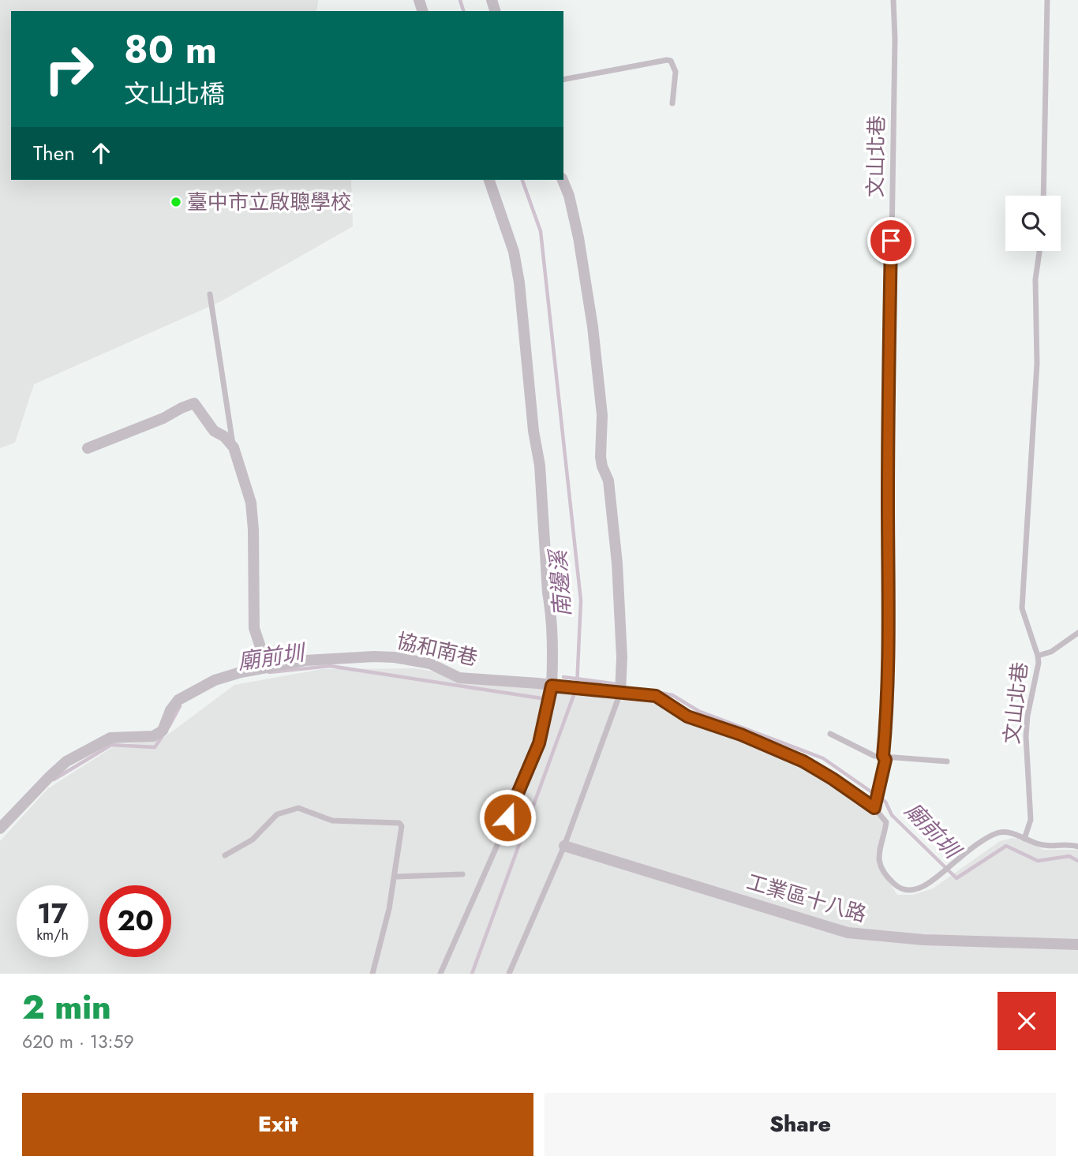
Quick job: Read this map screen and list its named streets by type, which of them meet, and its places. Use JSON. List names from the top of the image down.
{
  "streets": {
    "street": ["協和南巷", "工業區十八路"],
    "lane": ["文山北巷"]
  },
  "water": ["南邊溪", "廟前圳"],
  "places": ["臺中市立啟聰學校"],
  "page": {
    "turn": ["80 m", "文山北橋"],
    "then": "Then",
    "speed": "17 km/h",
    "limit": "20",
    "heading": ["2 min", "620 m · 13:59"],
    "buttons": ["Exit", "Share"]
  }
}
